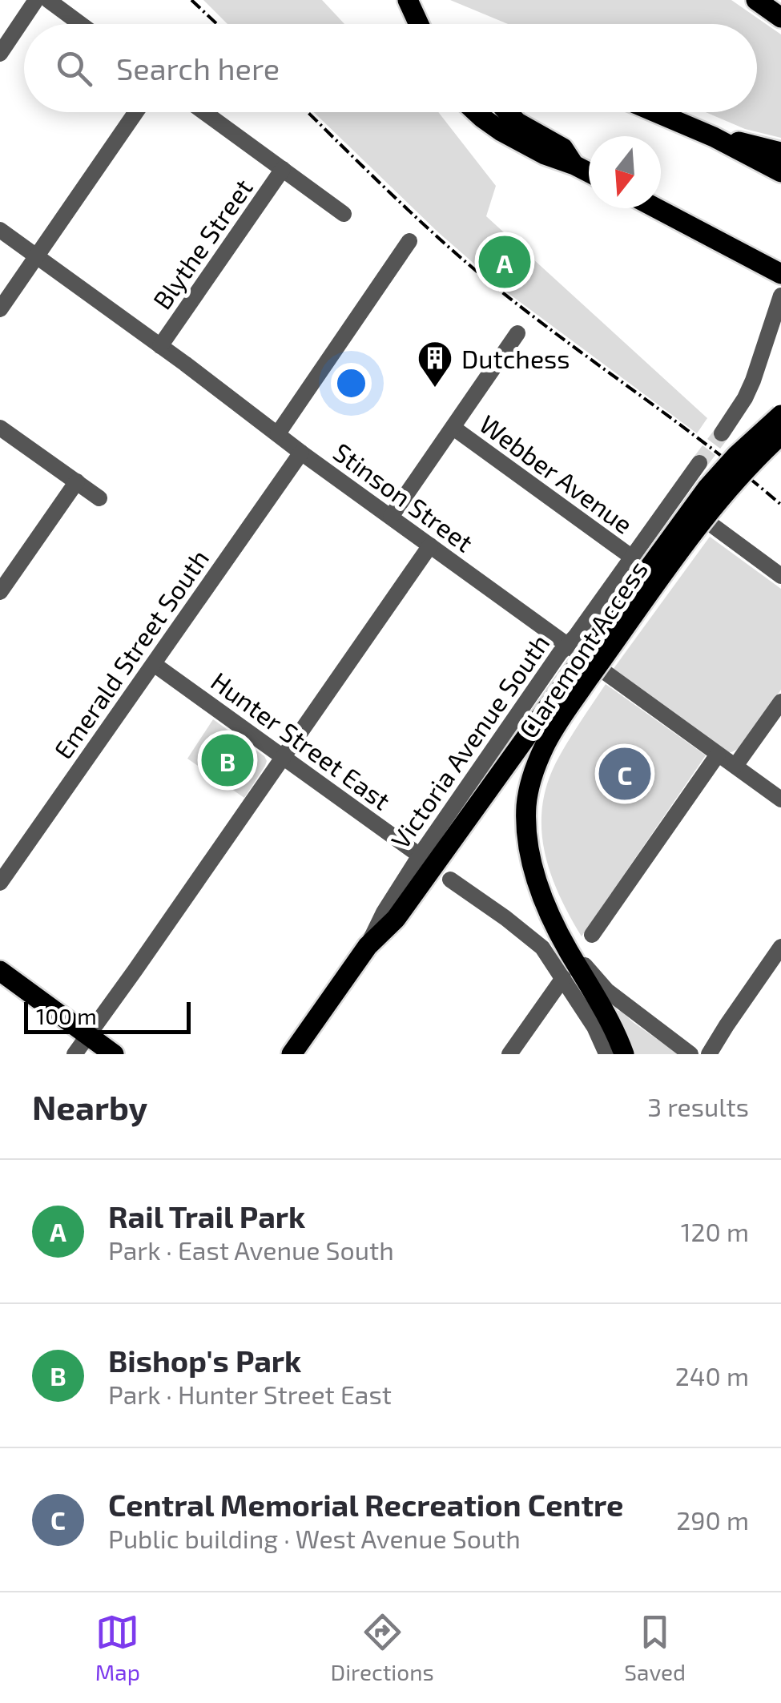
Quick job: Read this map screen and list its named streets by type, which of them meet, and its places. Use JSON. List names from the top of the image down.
{
  "streets": {
    "main road": ["Claremont Access", "Victoria Avenue South"],
    "street": [
      "Blythe Street",
      "Webber Avenue",
      "Stinson Street",
      "Emerald Street South",
      "Hunter Street East"
    ]
  },
  "crossings": [
    ["Blythe Street", "Stinson Street"],
    ["Webber Avenue", "Victoria Avenue South"],
    ["Stinson Street", "Emerald Street South"],
    ["Stinson Street", "Victoria Avenue South"],
    ["Claremont Access", "Victoria Avenue South"],
    ["Emerald Street South", "Hunter Street East"],
    ["Hunter Street East", "Victoria Avenue South"]
  ],
  "places": {
    "building": ["Dutchess"]
  },
  "scale_bar": "100 m",
  "north": "bottom",
  "page": {
    "search": "Search here",
    "pins": ["A", "B", "C"],
    "scale": "100 m",
    "heading": ["Nearby", "3 results"],
    "list": [
      {
        "mark": "A",
        "name": "Rail Trail Park",
        "note": "Park · East Avenue South",
        "value": "120 m"
      },
      {
        "mark": "B",
        "name": "Bishop's Park",
        "note": "Park · Hunter Street East",
        "value": "240 m"
      },
      {
        "mark": "C",
        "name": "Central Memorial Recreation Centre",
        "note": "Public building · West Avenue South",
        "value": "290 m"
      }
    ],
    "nav": ["Map", "Directions", "Saved"]
  }
}
